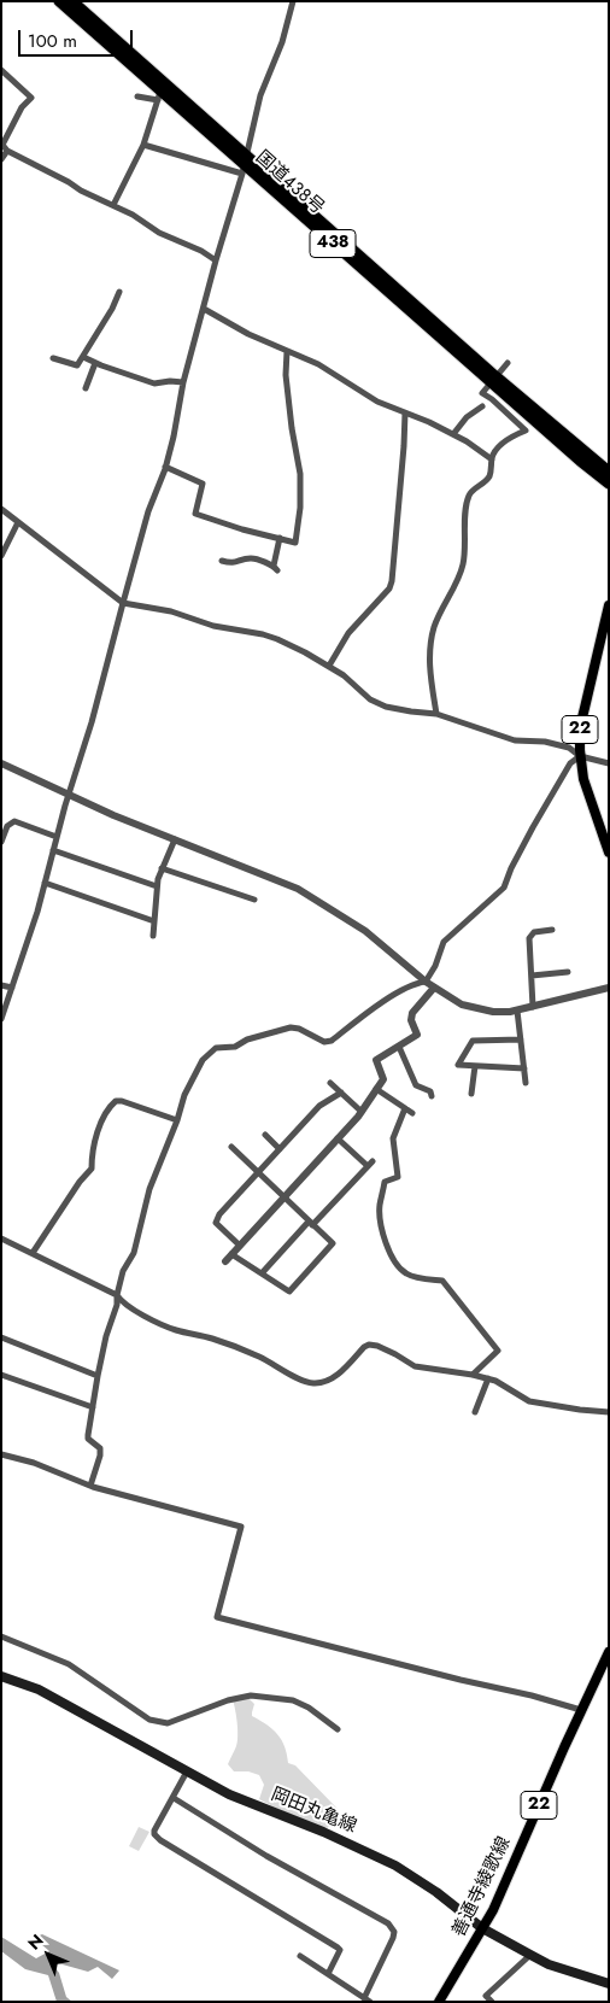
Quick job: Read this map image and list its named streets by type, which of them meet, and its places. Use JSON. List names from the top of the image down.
{
  "streets": {
    "highway": ["国道438号", "438"],
    "main road": ["22", "岡田丸亀線", "善通寺綾歌線"]
  },
  "crossings": [
    ["岡田丸亀線", "善通寺綾歌線"]
  ],
  "scale_bar": "100 m",
  "north": "top left"
}
